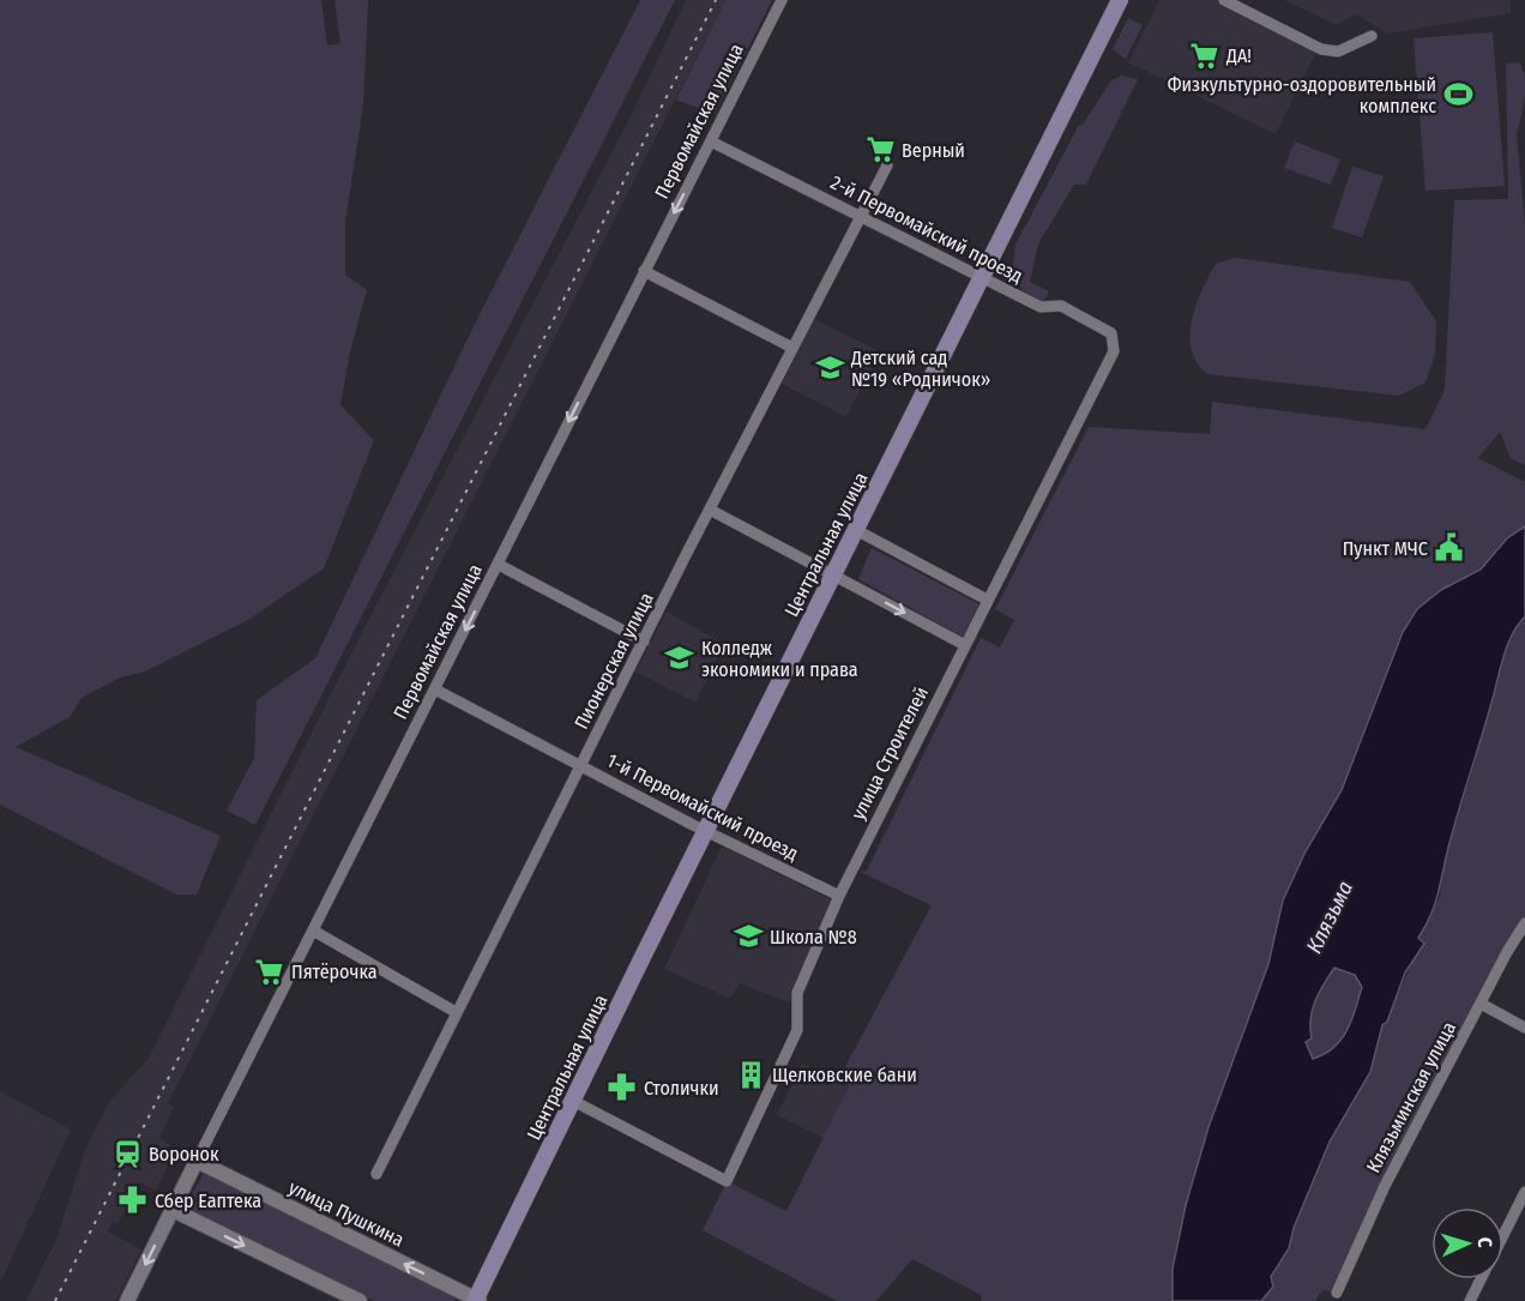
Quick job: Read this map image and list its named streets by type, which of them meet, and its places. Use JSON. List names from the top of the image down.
{
  "streets": {
    "main road": ["Центральная улица"],
    "street": [
      "Первомайская улица",
      "2-й Первомайский проезд",
      "Пионерская улица",
      "улица Строителей",
      "1-й Первомайский проезд",
      "Клязьминская улица",
      "улица Пушкина"
    ]
  },
  "crossings": [
    ["Первомайская улица", "2-й Первомайский проезд"],
    ["Первомайская улица", "1-й Первомайский проезд"],
    ["Первомайская улица", "улица Пушкина"],
    ["2-й Первомайский проезд", "Центральная улица"],
    ["2-й Первомайский проезд", "Пионерская улица"],
    ["2-й Первомайский проезд", "улица Строителей"],
    ["Центральная улица", "улица Строителей"],
    ["Центральная улица", "1-й Первомайский проезд"],
    ["Центральная улица", "улица Пушкина"],
    ["Пионерская улица", "1-й Первомайский проезд"],
    ["улица Строителей", "1-й Первомайский проезд"]
  ],
  "one_way": ["Первомайская улица"],
  "water": ["Клязьма"],
  "places": {
    "supermarket": ["ДА!", "Верный", "Пятёрочка"],
    "sports": ["Физкультурно-оздоровительный комплекс"],
    "school or university": ["Детский сад №19 «Родничок»", "Колледж экономики и права", "Школа №8"],
    "public building": ["Пункт МЧС"],
    "building": ["Щелковские бани"],
    "pharmacy": ["Столички", "Сбер Еаптека"],
    "station": ["Воронок"]
  },
  "north": "right"
}
